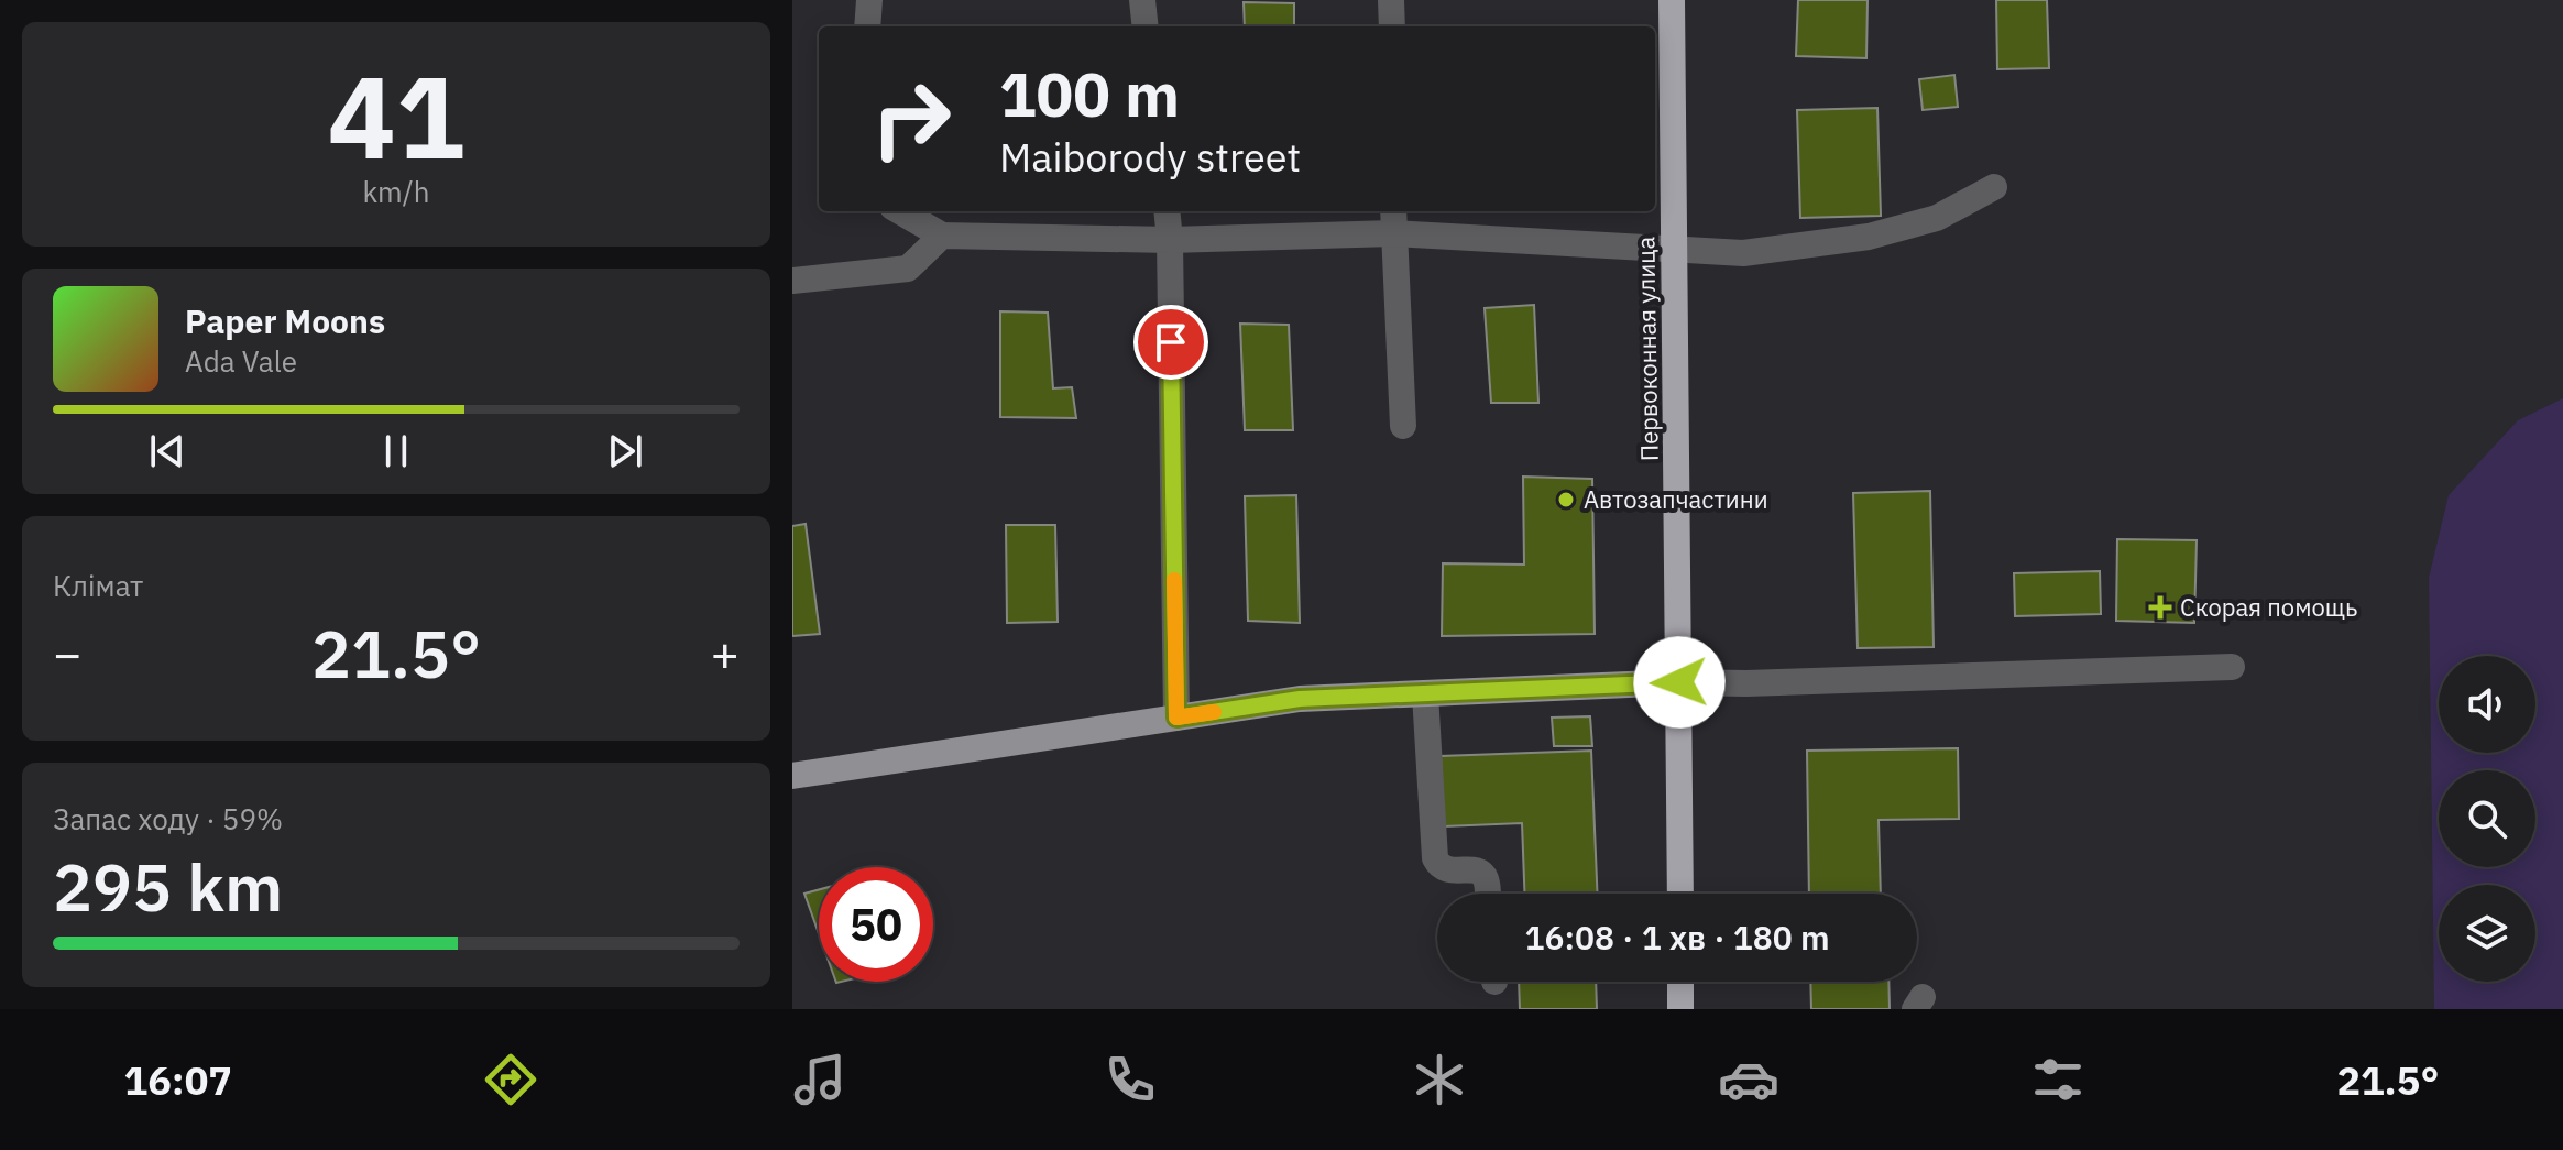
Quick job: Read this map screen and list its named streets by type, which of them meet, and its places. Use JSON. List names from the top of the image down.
{
  "streets": {
    "highway": ["Первоконная улица"]
  },
  "places": {
    "other": ["Автозапчастини"],
    "health": ["Скорая помощь"]
  },
  "page": {
    "tile": [
      ["41", "km/h"],
      "Клімат",
      ["Запас ходу · 59%", "295 km"]
    ],
    "turn": ["100 m", "Maiborody street"],
    "song": ["Paper Moons", "Ada Vale"],
    "heat": ["−", "21.5°", "+"],
    "limit": "50",
    "trip": "16:08 · 1 хв · 180 m",
    "tabs": ["16:07", "21.5°"]
  }
}
